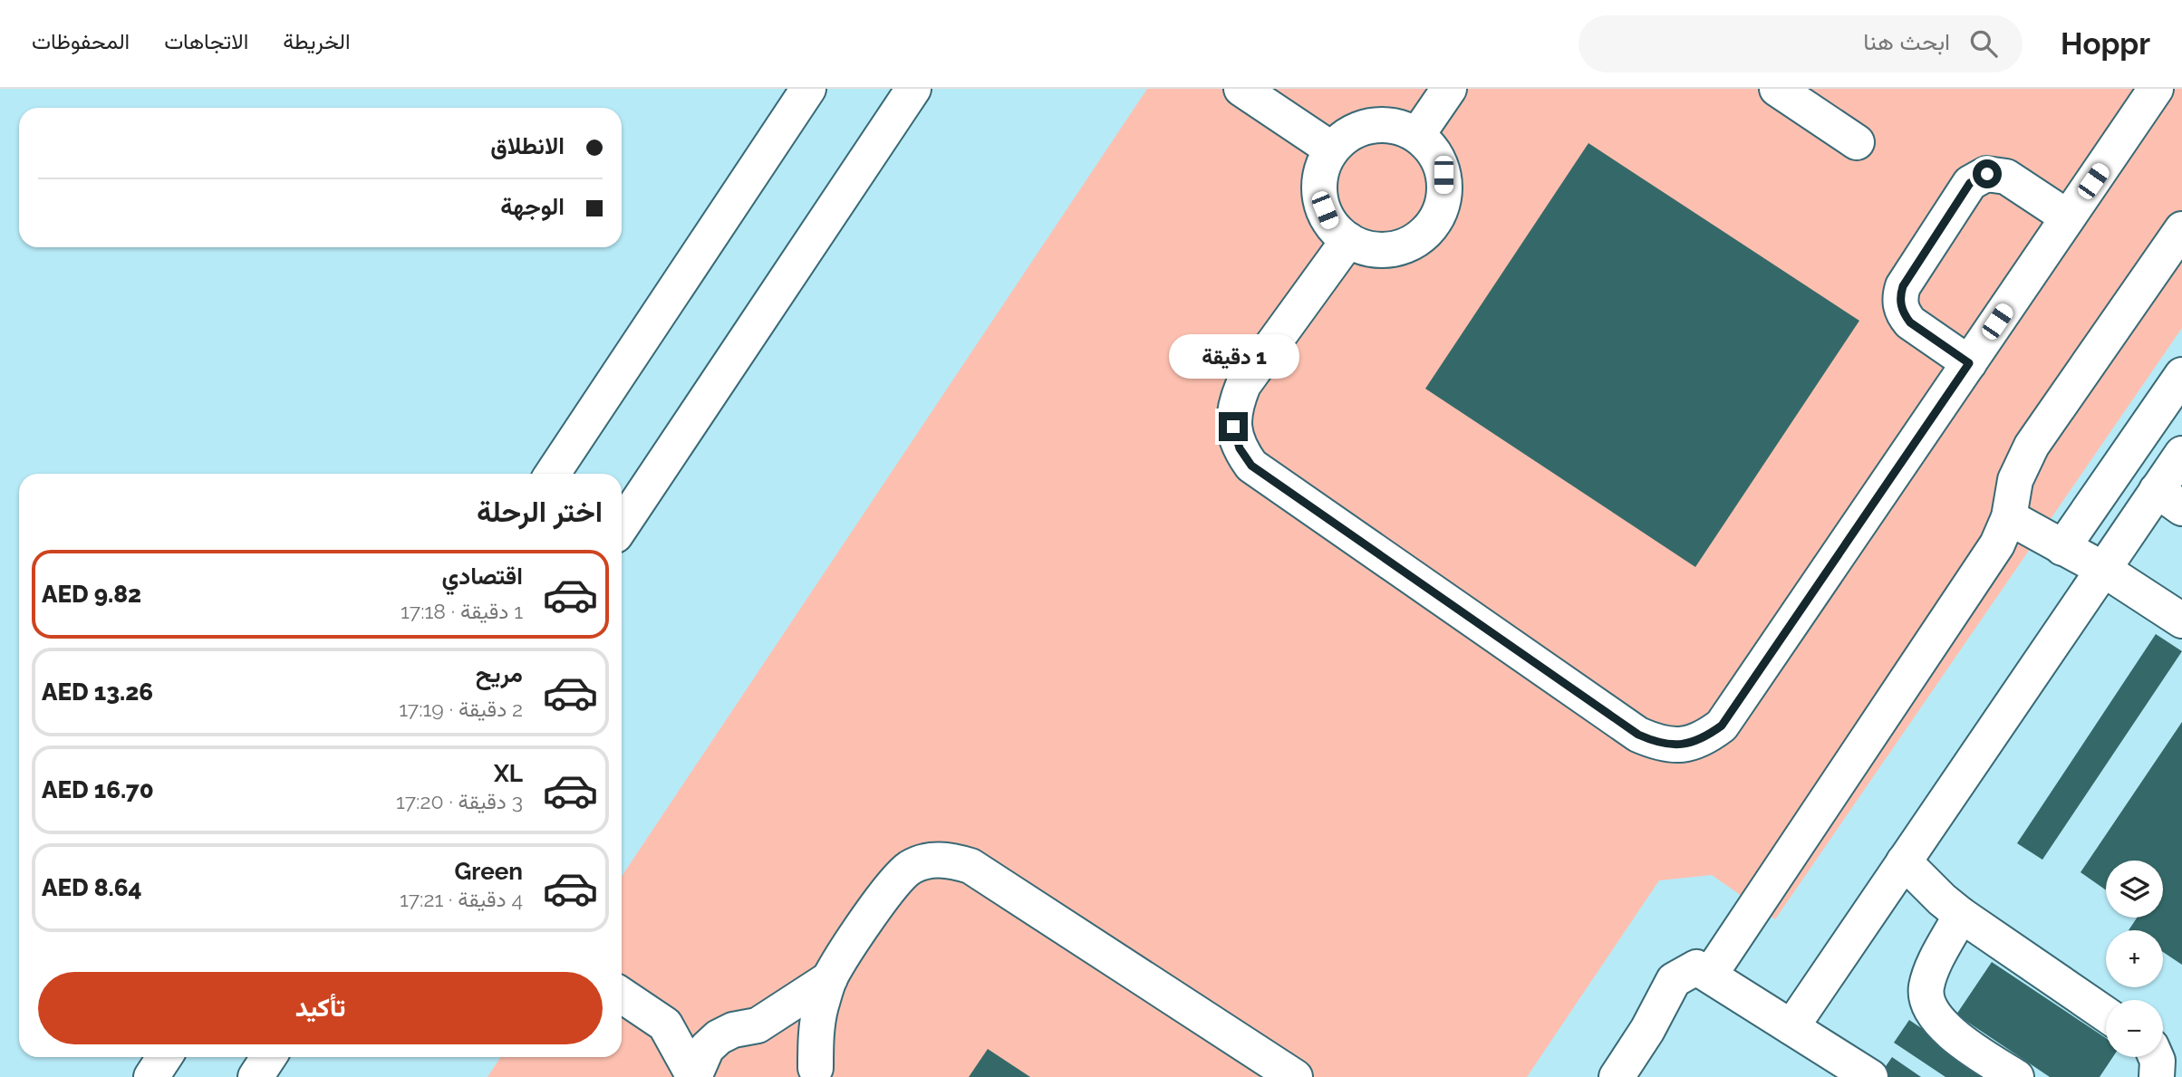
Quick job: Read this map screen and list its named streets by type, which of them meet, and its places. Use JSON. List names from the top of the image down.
{
  "page": {
    "header": "Hoppr",
    "search": "ابحث هنا",
    "nav": ["الخريطة", "الاتجاهات", "المحفوظات"],
    "banner": ["الانطلاق", "الوجهة"],
    "bubble": "1 دقيقة",
    "heading": "اختر الرحلة",
    "list": [
      {
        "name": "اقتصادي",
        "note": "1 دقيقة · 17:18",
        "value": "AED 9.82"
      },
      {
        "name": "مريح",
        "note": "2 دقيقة · 17:19",
        "value": "AED 13.26"
      },
      {
        "name": "XL",
        "note": "3 دقيقة · 17:20",
        "value": "AED 16.70"
      },
      {
        "name": "Green",
        "note": "4 دقيقة · 17:21",
        "value": "AED 8.64"
      }
    ],
    "map_buttons": ["+", "−"],
    "buttons": "تأكيد"
  }
}
